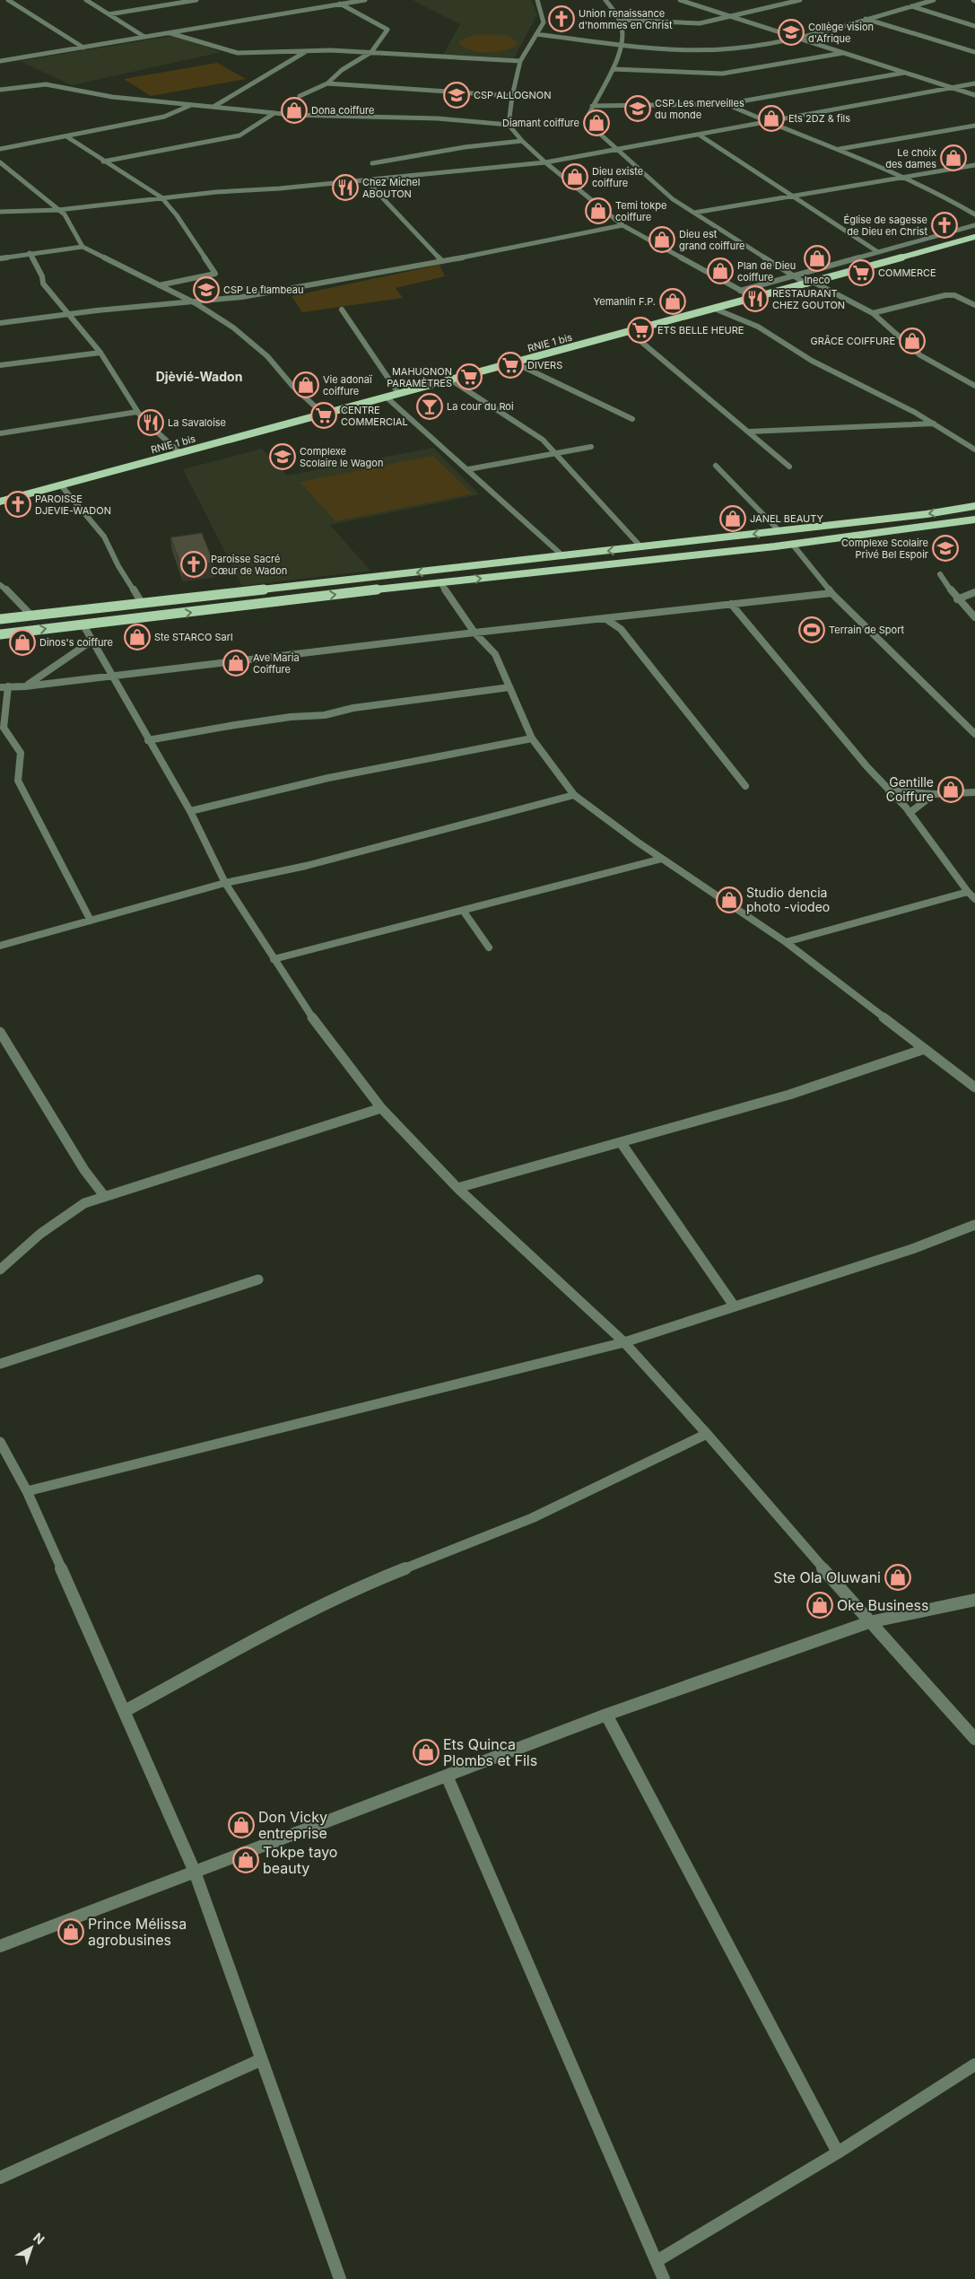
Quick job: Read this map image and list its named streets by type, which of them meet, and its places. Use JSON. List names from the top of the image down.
{
  "streets": {
    "main road": ["RNIE 1 bis"]
  },
  "districts": ["Djèvié-Wadon"],
  "places": {
    "church": [
      "Union renaissance d'hommes en Christ",
      "Église de sagesse de Dieu en Christ",
      "PAROISSE DJEVIE-WADON",
      "Paroisse Sacré Cœur de Wadon"
    ],
    "school or university": [
      "Collège vision d'Afrique",
      "CSP ALLOGNON",
      "CSP Les merveilles du monde",
      "CSP Le flambeau",
      "Complexe Scolaire le Wagon",
      "Complexe Scolaire Privé Bel Espoir"
    ],
    "shop": [
      "Dona coiffure",
      "Ets 2DZ & fils",
      "Diamant coiffure",
      "Le choix des dames",
      "Dieu existe coiffure",
      "Temi tokpe coiffure",
      "Dieu est grand coiffure",
      "Ineco",
      "Plan de Dieu coiffure",
      "Yemanlin F.P.",
      "GRÂCE COIFFURE",
      "Vie adonaï coiffure",
      "JANEL BEAUTY",
      "Ste STARCO Sarl",
      "Dinos's coiffure",
      "Ave Maria Coiffure",
      "Gentille Coiffure",
      "Studio dencia photo -viodeo",
      "Ste Ola Oluwani",
      "Oke Business",
      "Ets Quinca Plombs et Fils",
      "Don Vicky entreprise",
      "Tokpe tayo beauty",
      "Prince Mélissa agrobusines"
    ],
    "restaurant": ["Chez Michel ABOUTON", "RESTAURANT CHEZ GOUTON", "La Savaloise"],
    "supermarket": [
      "COMMERCE",
      "ETS BELLE HEURE",
      "DIVERS",
      "MAHUGNON PARAMÈTRES",
      "CENTRE COMMERCIAL"
    ],
    "bar": ["La cour du Roi"],
    "sports": ["Terrain de Sport"]
  },
  "north": "top right"
}
